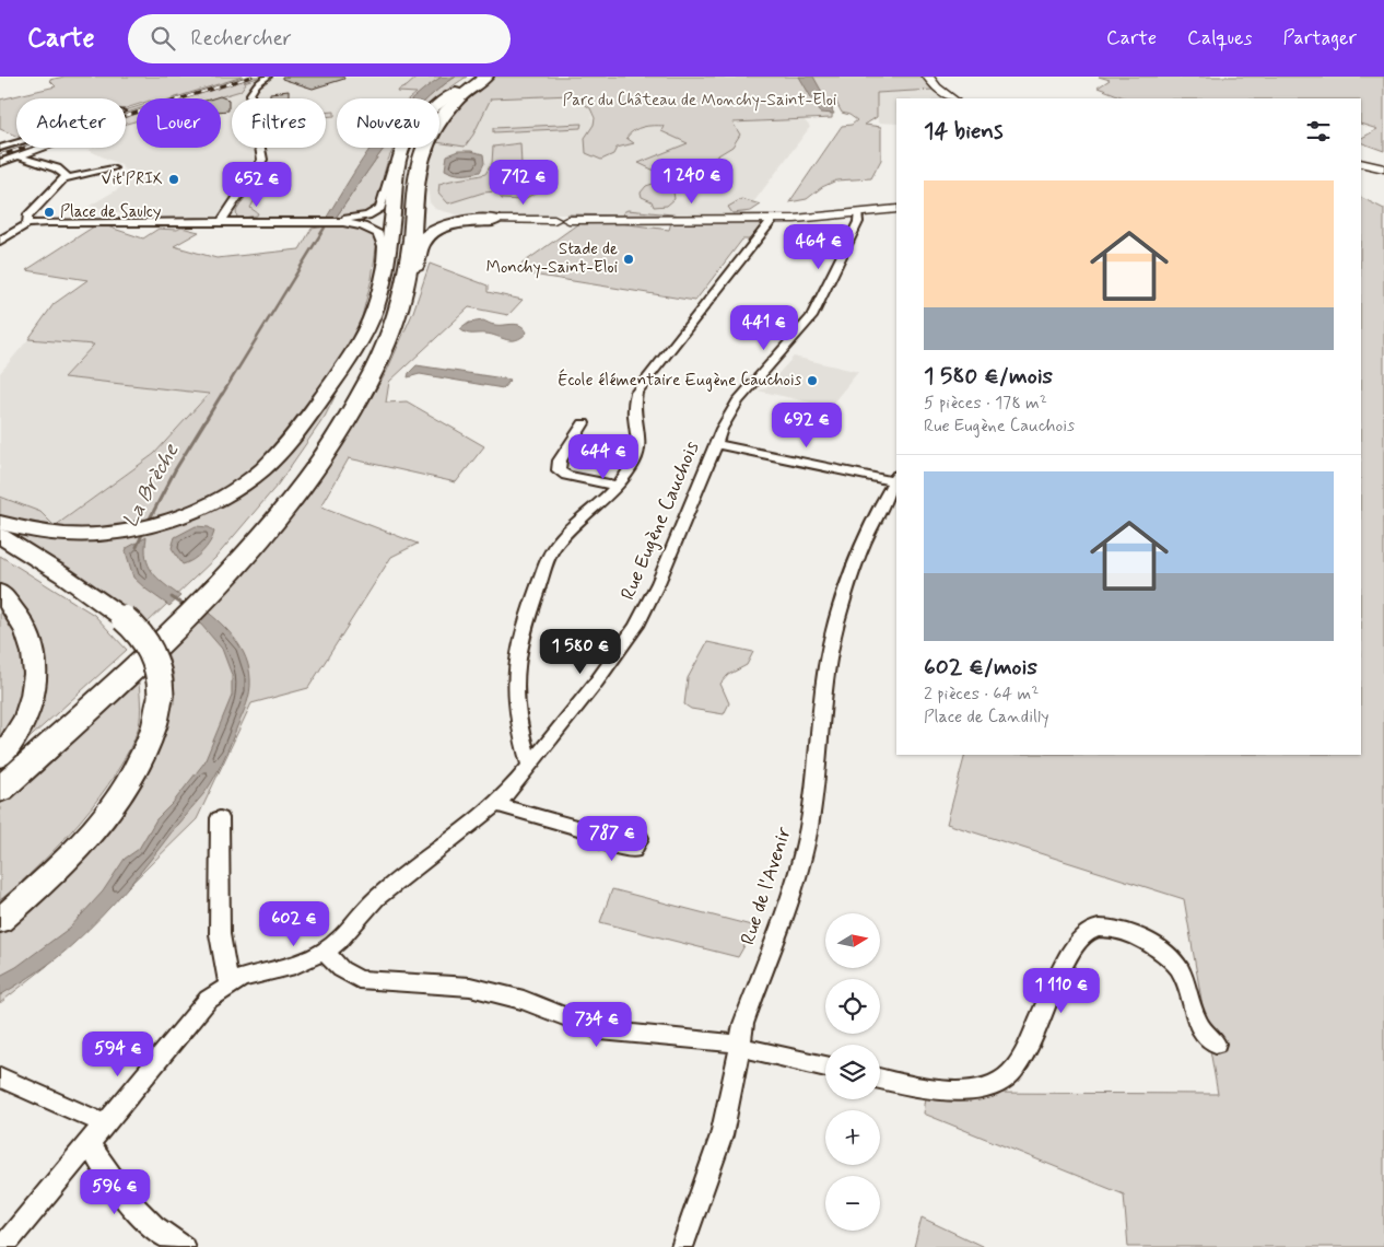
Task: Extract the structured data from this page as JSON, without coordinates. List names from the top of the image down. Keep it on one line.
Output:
{"streets":{"street":["Rue Eugène Cauchois","Rue de l'Avenir"]},"water":["La Brèche"],"parks":["Parc du Château de Monchy-Saint-Eloi"],"places":["Vit'PRIX","Place de Saulcy","Stade de Monchy-Saint-Eloi","École élémentaire Eugène Cauchois"],"north":"right","page":{"header":"Carte","search":"Rechercher","nav":["Carte","Calques","Partager"],"chip":["Acheter","Louer","Filtres","Nouveau"],"heading":"14 biens","price":["1 240 €","712 €","652 €","464 €","441 €","692 €","644 €","1 580 €","787 €","602 €","1 110 €","734 €","594 €","596 €"],"list":[{"name":"1 580 €/mois","note":"5 pièces · 178 m² · Rue Eugène Cauchois"},{"name":"602 €/mois","note":"2 pièces · 64 m² · Place de Candilly"}],"map_buttons":["+","−"]}}
